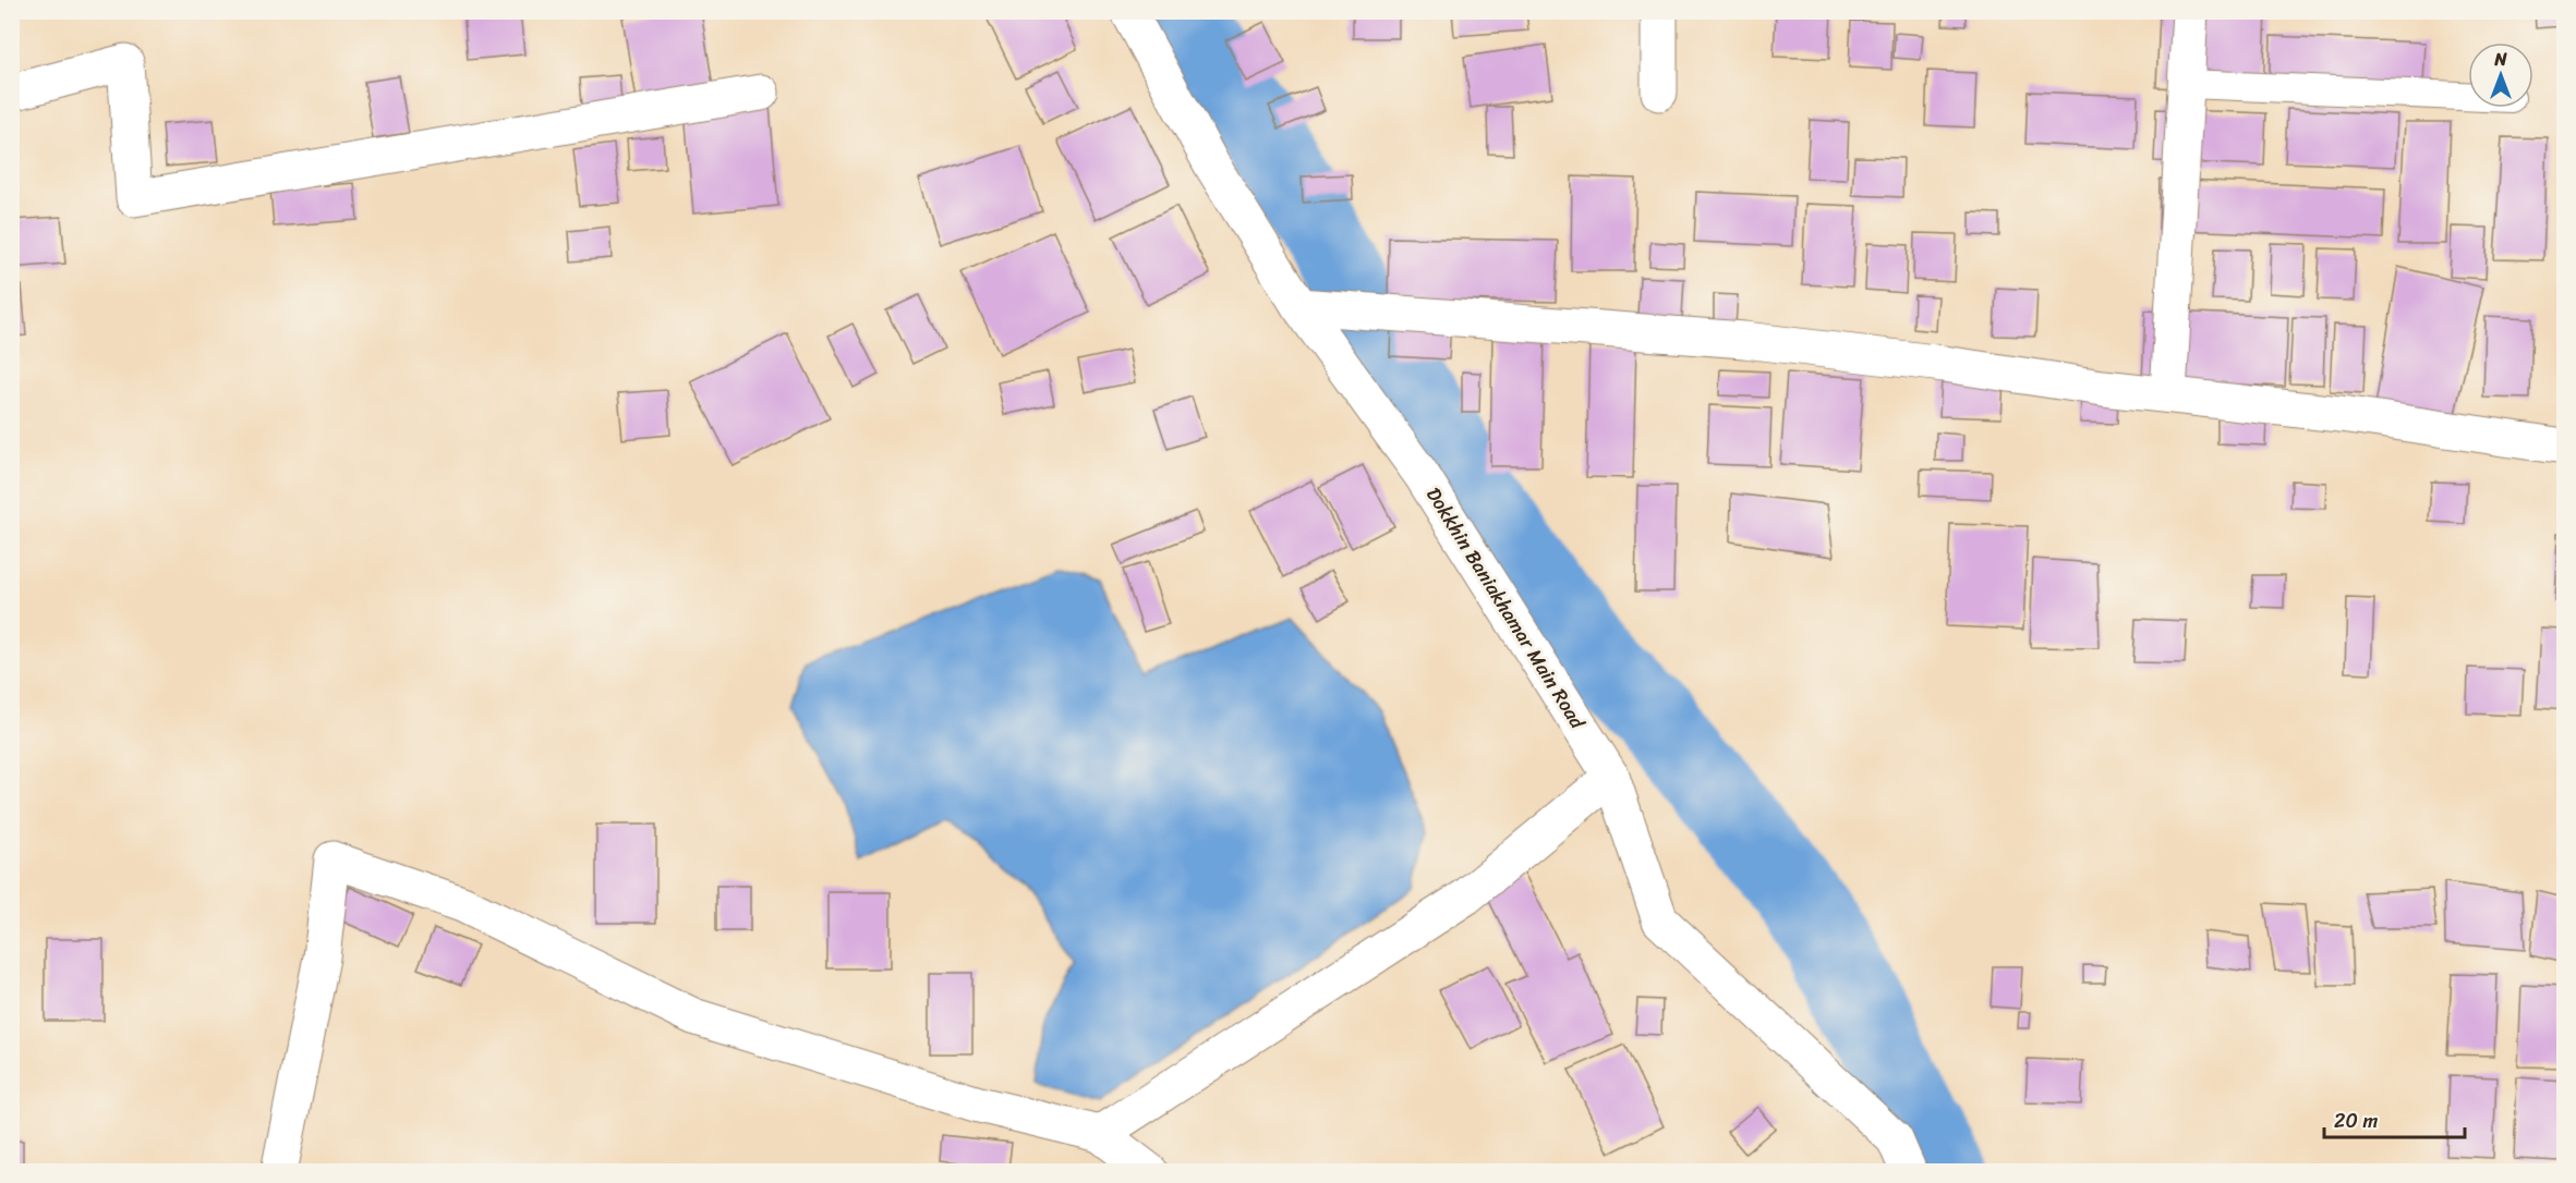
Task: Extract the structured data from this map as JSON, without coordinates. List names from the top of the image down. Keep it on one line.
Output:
{"streets":{"street":["Dokkhin Baniakhamar Main Road"]},"scale_bar":"20 m","north":"top"}
